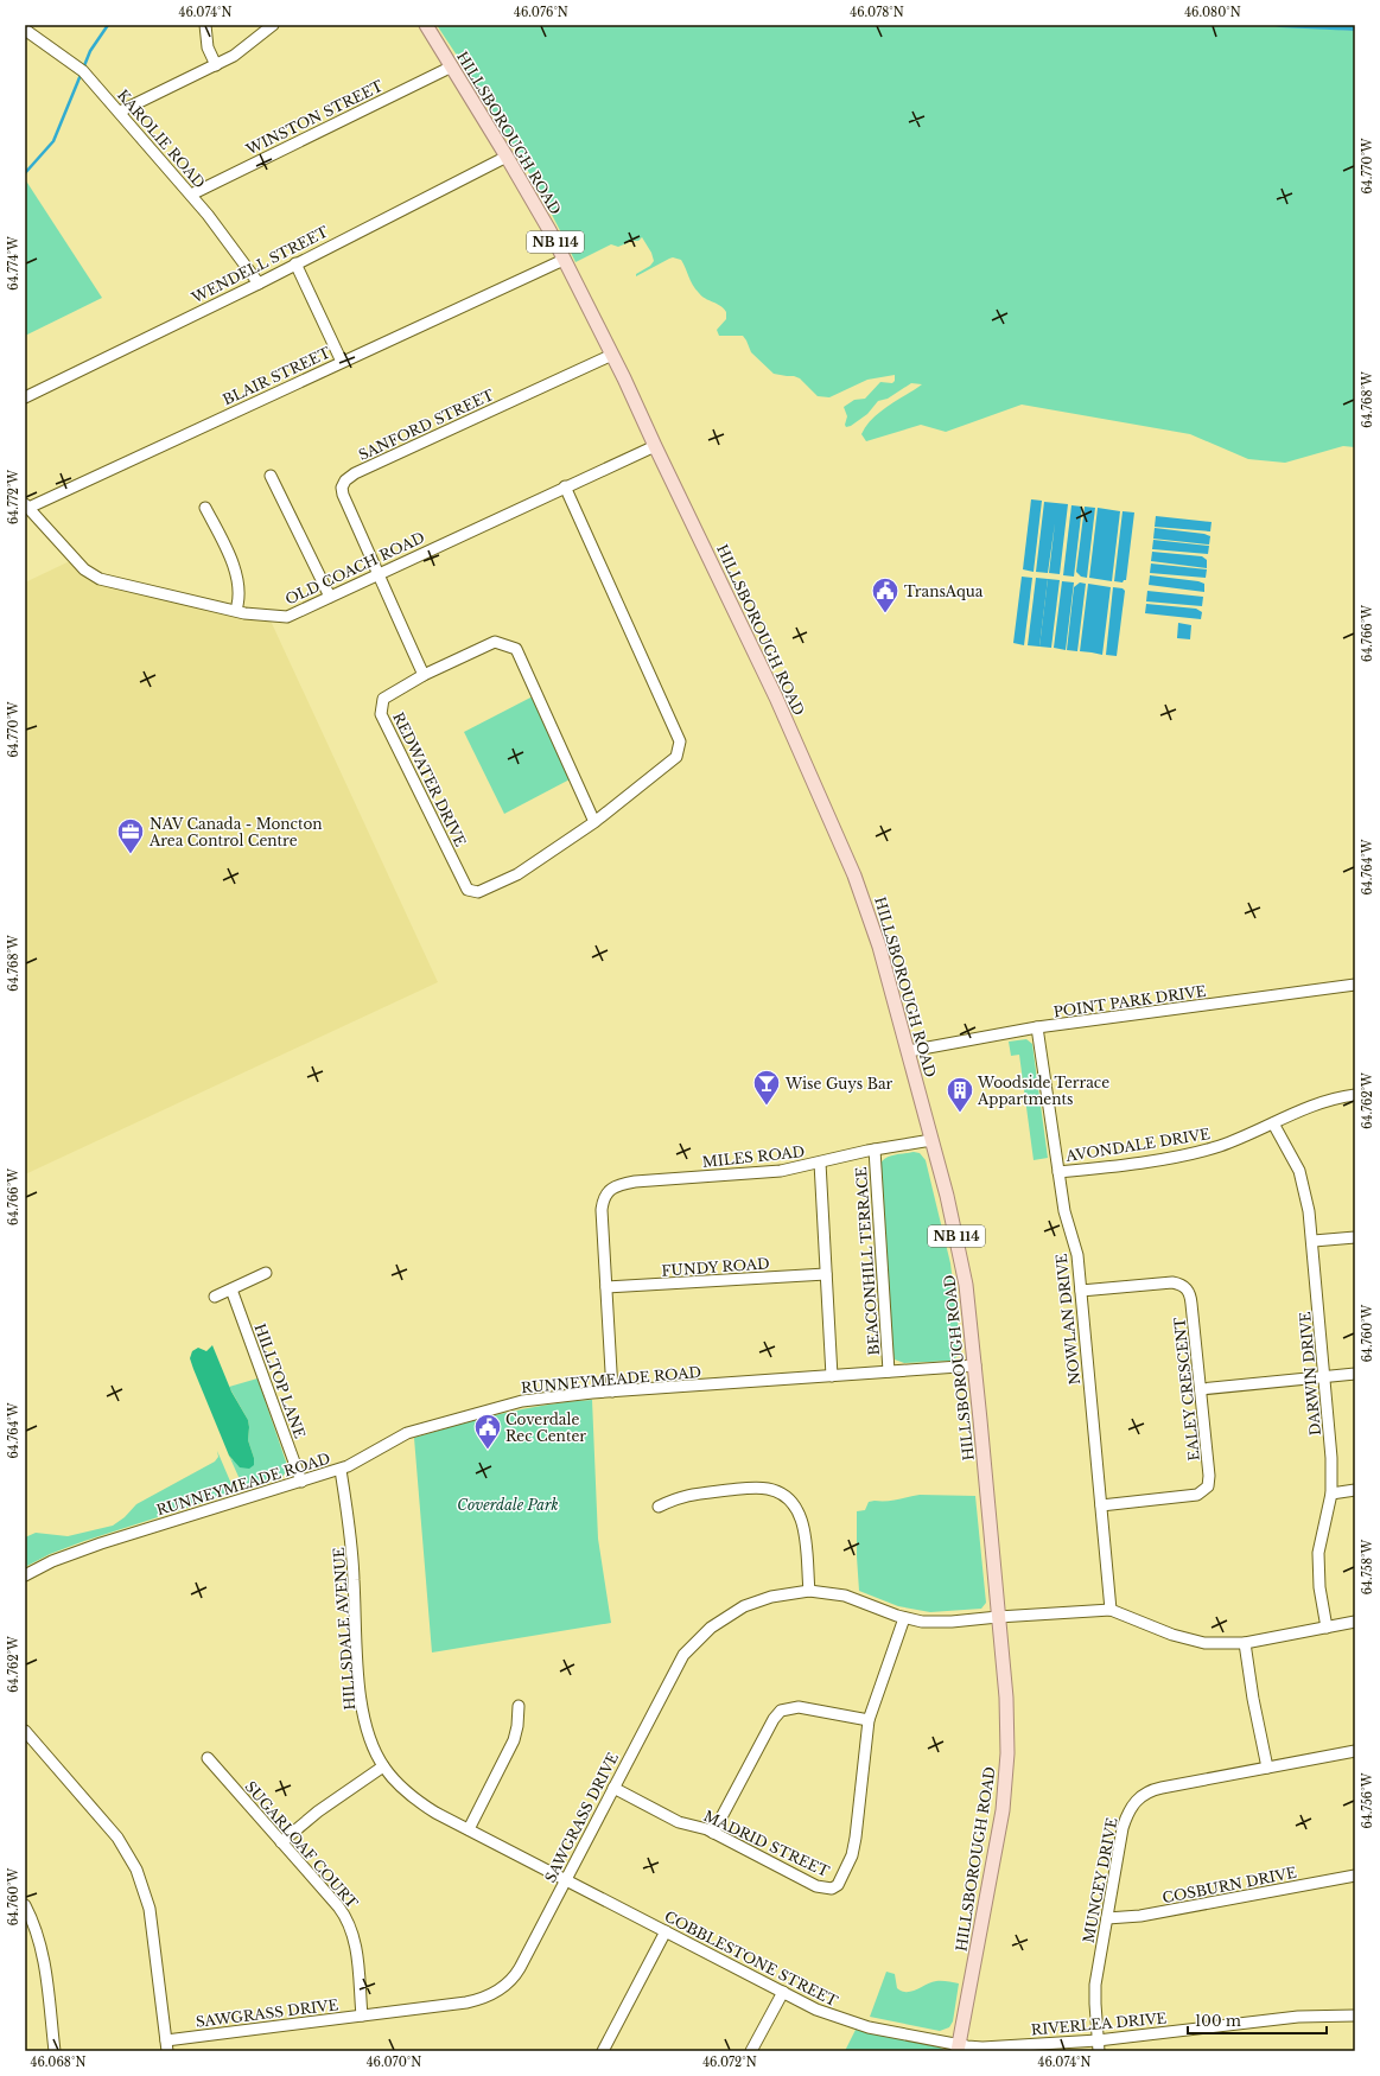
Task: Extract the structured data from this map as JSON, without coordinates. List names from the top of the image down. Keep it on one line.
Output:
{"streets":{"main road":["HILLSBOROUGH ROAD","NB 114"],"street":["WINSTON STREET","KAROLIE ROAD","WENDELL STREET","BLAIR STREET","SANFORD STREET","OLD COACH ROAD","REDWATER DRIVE","POINT PARK DRIVE","AVONDALE DRIVE","MILES ROAD","BEACONHILL TERRACE","FUNDY ROAD","NOWLAN DRIVE","DARWIN DRIVE","RUNNEYMEADE ROAD","HILLTOP LANE","EALEY CRESCENT","HILLSDALE AVENUE","SAWGRASS DRIVE","MADRID STREET","SUGARLOAF COURT","MUNCEY DRIVE","COSBURN DRIVE","COBBLESTONE STREET","RIVERLEA DRIVE"]},"crossings":[["WINSTON STREET","HILLSBOROUGH ROAD"],["WINSTON STREET","KAROLIE ROAD"],["HILLSBOROUGH ROAD","WENDELL STREET"],["HILLSBOROUGH ROAD","BLAIR STREET"],["HILLSBOROUGH ROAD","SANFORD STREET"],["HILLSBOROUGH ROAD","OLD COACH ROAD"],["HILLSBOROUGH ROAD","POINT PARK DRIVE"],["HILLSBOROUGH ROAD","MILES ROAD"],["HILLSBOROUGH ROAD","RUNNEYMEADE ROAD"],["HILLSBOROUGH ROAD","SAWGRASS DRIVE"],["HILLSBOROUGH ROAD","COBBLESTONE STREET"],["HILLSBOROUGH ROAD","RIVERLEA DRIVE"],["KAROLIE ROAD","WENDELL STREET"],["BLAIR STREET","OLD COACH ROAD"],["SANFORD STREET","OLD COACH ROAD"],["OLD COACH ROAD","REDWATER DRIVE"],["POINT PARK DRIVE","NOWLAN DRIVE"],["AVONDALE DRIVE","NOWLAN DRIVE"],["AVONDALE DRIVE","DARWIN DRIVE"],["MILES ROAD","BEACONHILL TERRACE"],["MILES ROAD","FUNDY ROAD"],["BEACONHILL TERRACE","RUNNEYMEADE ROAD"],["NOWLAN DRIVE","EALEY CRESCENT"],["NOWLAN DRIVE","SAWGRASS DRIVE"],["RUNNEYMEADE ROAD","HILLTOP LANE"],["RUNNEYMEADE ROAD","HILLSDALE AVENUE"],["HILLSDALE AVENUE","SAWGRASS DRIVE"],["HILLSDALE AVENUE","COBBLESTONE STREET"],["SAWGRASS DRIVE","MADRID STREET"],["SAWGRASS DRIVE","SUGARLOAF COURT"],["SAWGRASS DRIVE","COBBLESTONE STREET"],["MUNCEY DRIVE","COSBURN DRIVE"],["MUNCEY DRIVE","RIVERLEA DRIVE"],["COBBLESTONE STREET","RIVERLEA DRIVE"]],"parks":["Coverdale Park"],"places":{"public building":["TransAqua","Coverdale Rec Center"],"office":["NAV Canada - Moncton Area Control Centre"],"bar":["Wise Guys Bar"],"building":["Woodside Terrace Appartments"]},"scale_bar":"100 m","coordinates":["46.074°N","46.076°N","46.078°N","46.080°N","64.770°W","64.774°W","64.768°W","64.772°W","64.766°W","64.764°W","64.762°W","64.760°W","64.758°W","64.756°W","46.068°N","46.070°N","46.072°N"]}
